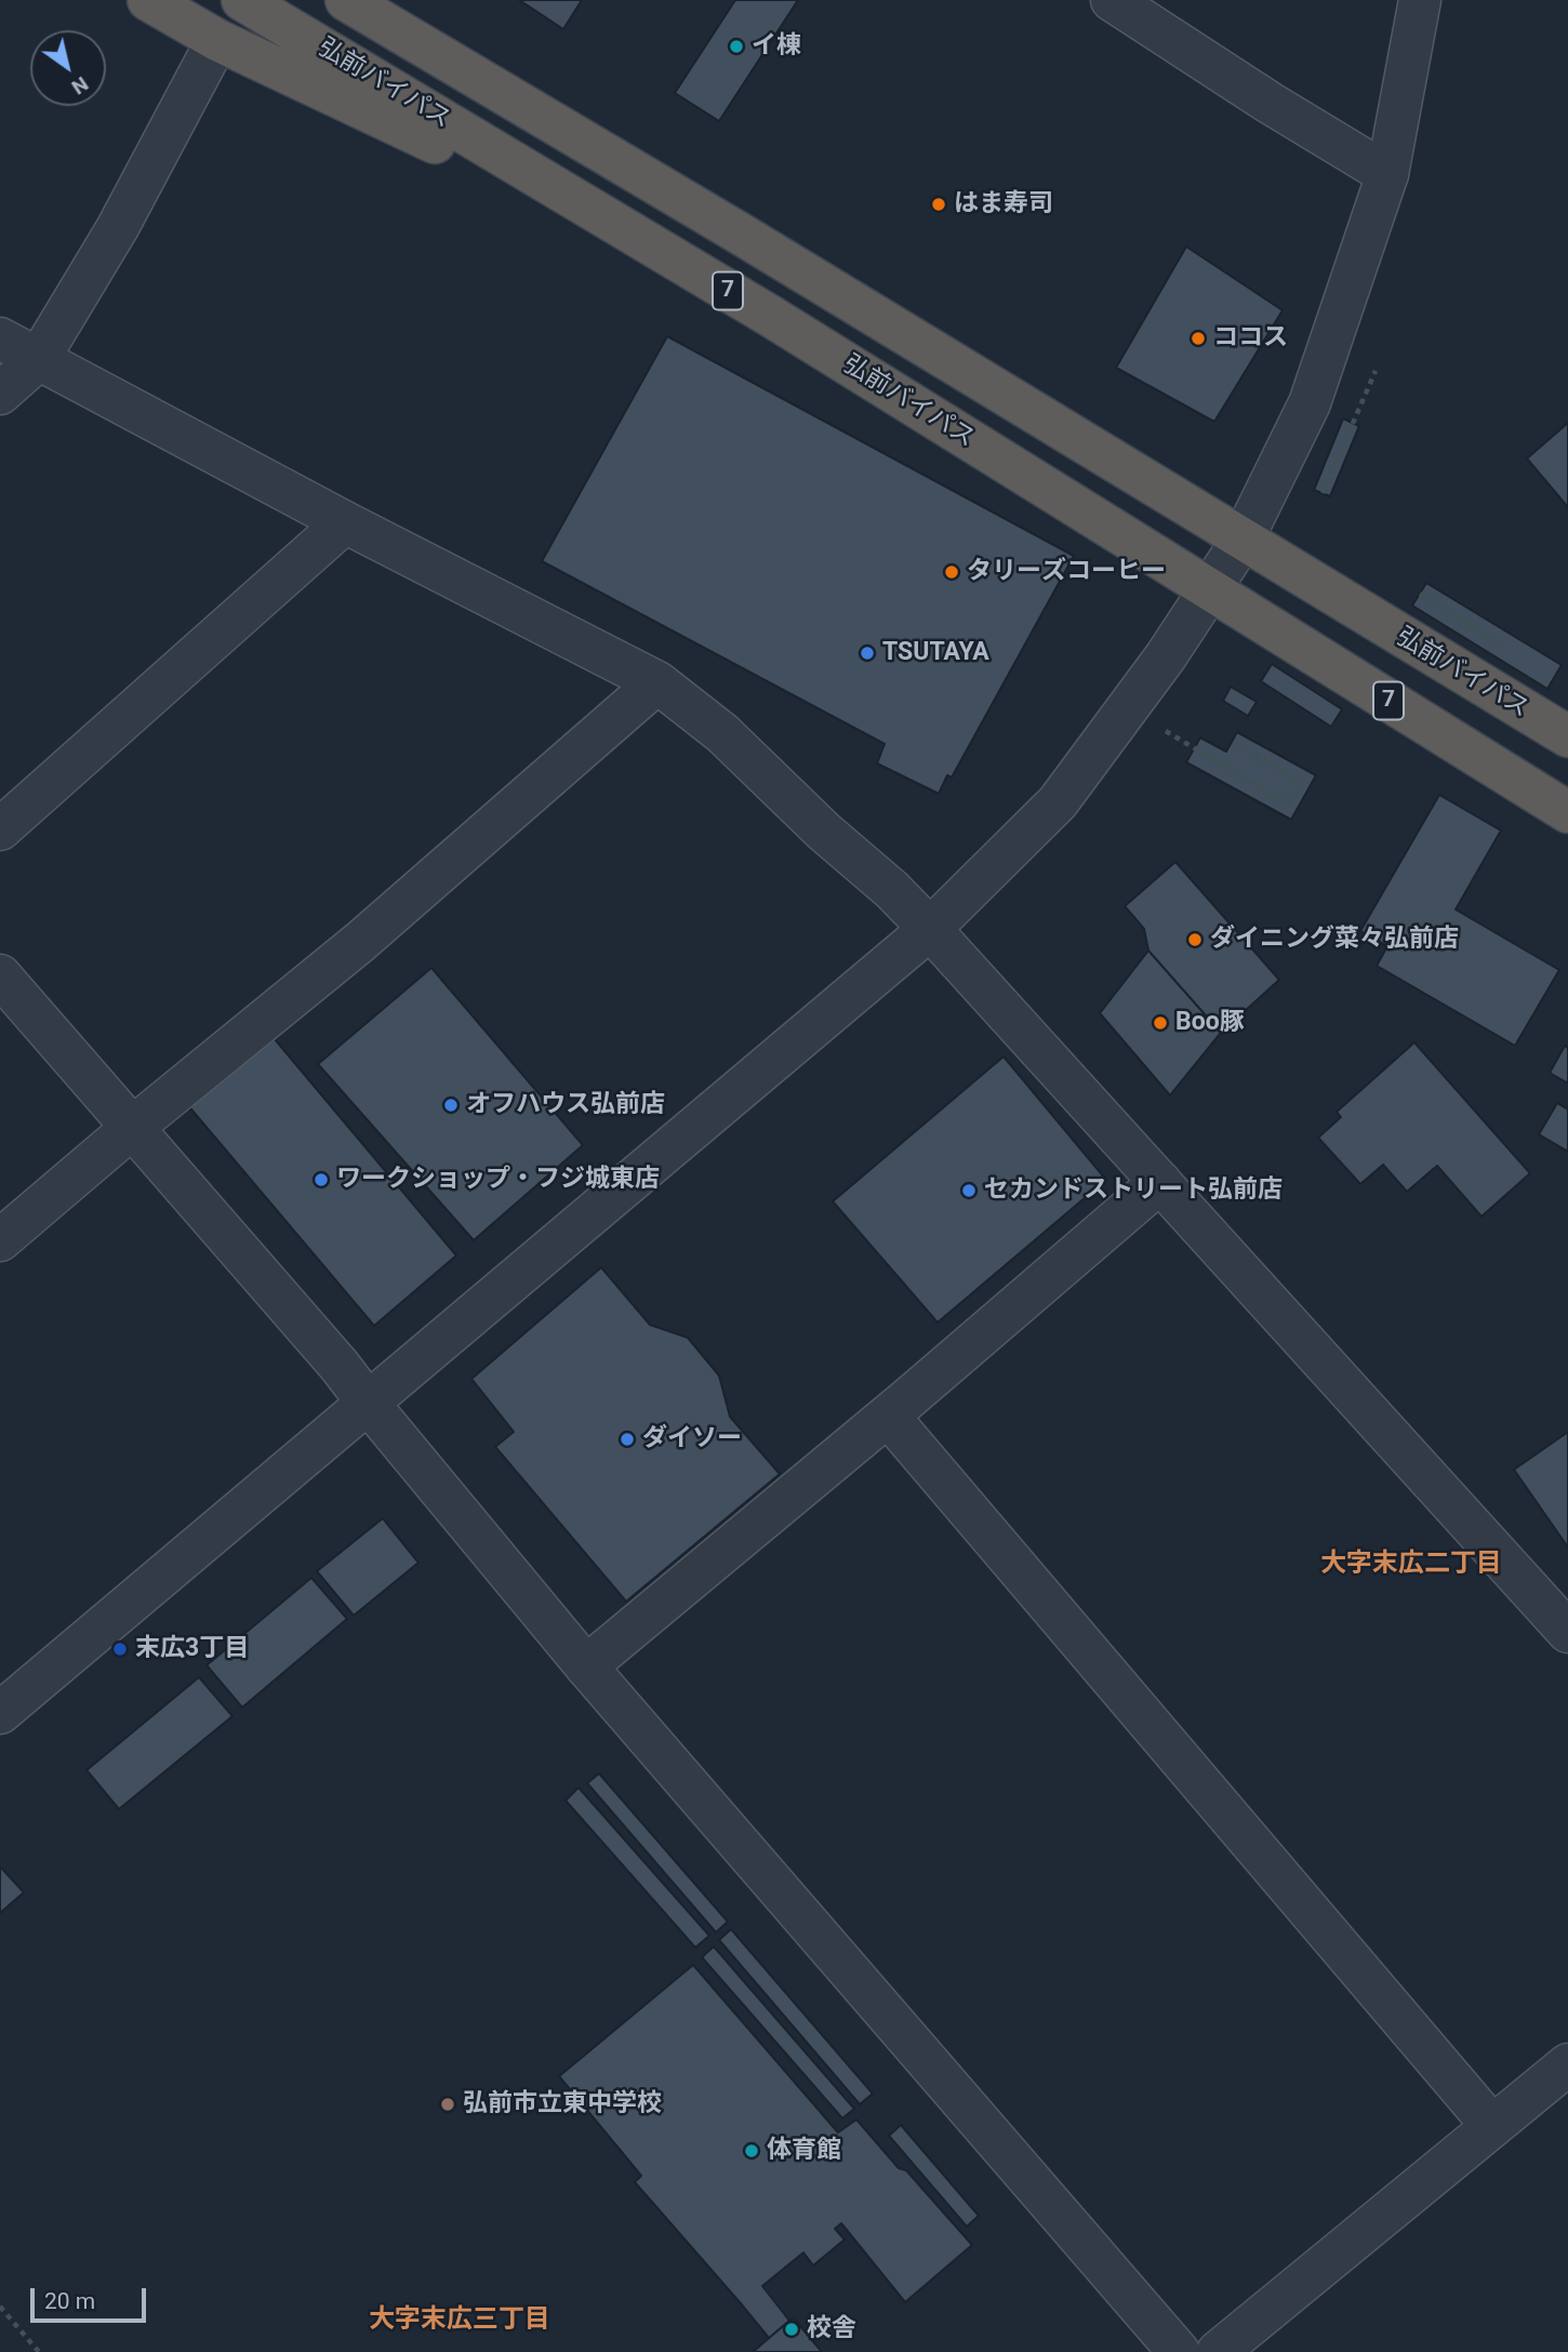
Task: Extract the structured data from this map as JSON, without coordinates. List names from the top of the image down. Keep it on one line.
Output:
{"streets":{"highway":["弘前バイパス","7"]},"crossings":[["弘前バイパス","7"]],"districts":["大字末広二丁目","大字末広三丁目"],"places":["イ棟","はま寿司","ココス","タリーズコーヒー","TSUTAYA","ダイニング菜々弘前店","Boo豚","オフハウス弘前店","ワークショップ・フジ城東店","セカンドストリート弘前店","ダイソー","末広3丁目","弘前市立東中学校","体育館","校舎"],"scale_bar":"20 m","north":"bottom right"}
